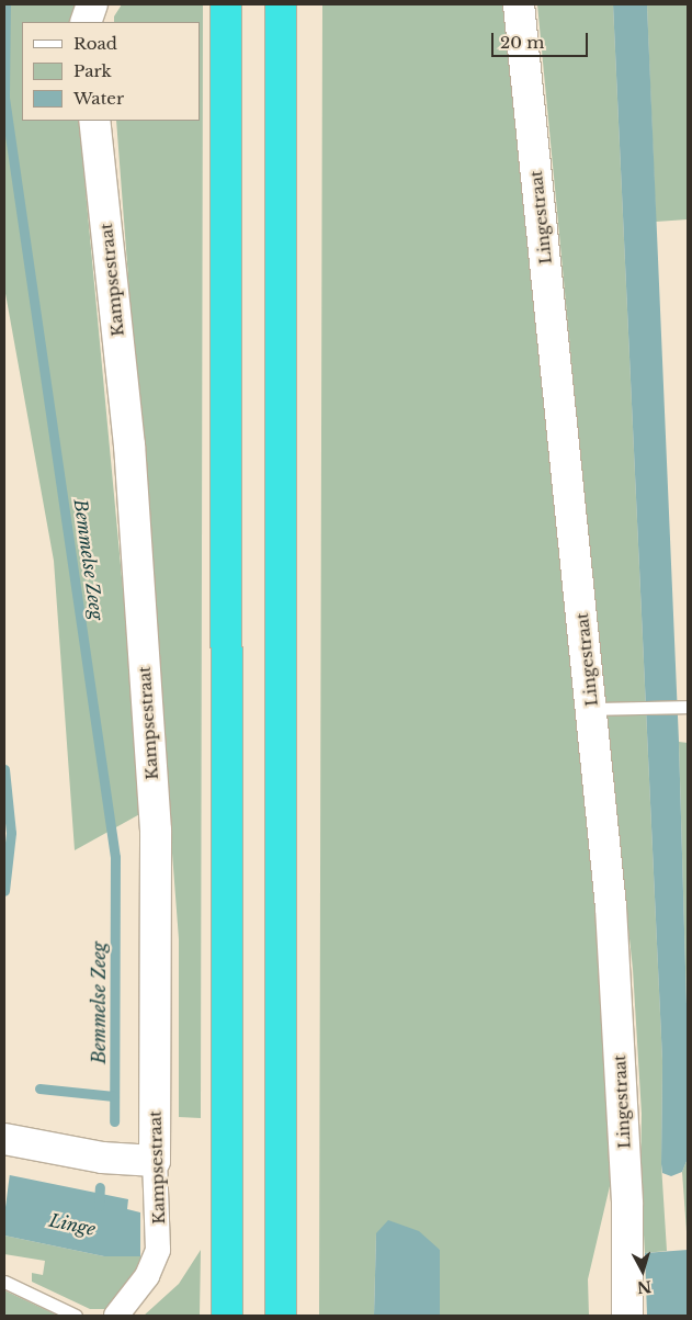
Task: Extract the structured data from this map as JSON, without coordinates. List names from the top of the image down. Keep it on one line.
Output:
{"streets":{"street":["Lingestraat","Kampsestraat"]},"water":["Bemmelse Zeeg","Linge"],"legend":["Road","Park","Water"],"scale_bar":"20 m","north":"bottom"}
